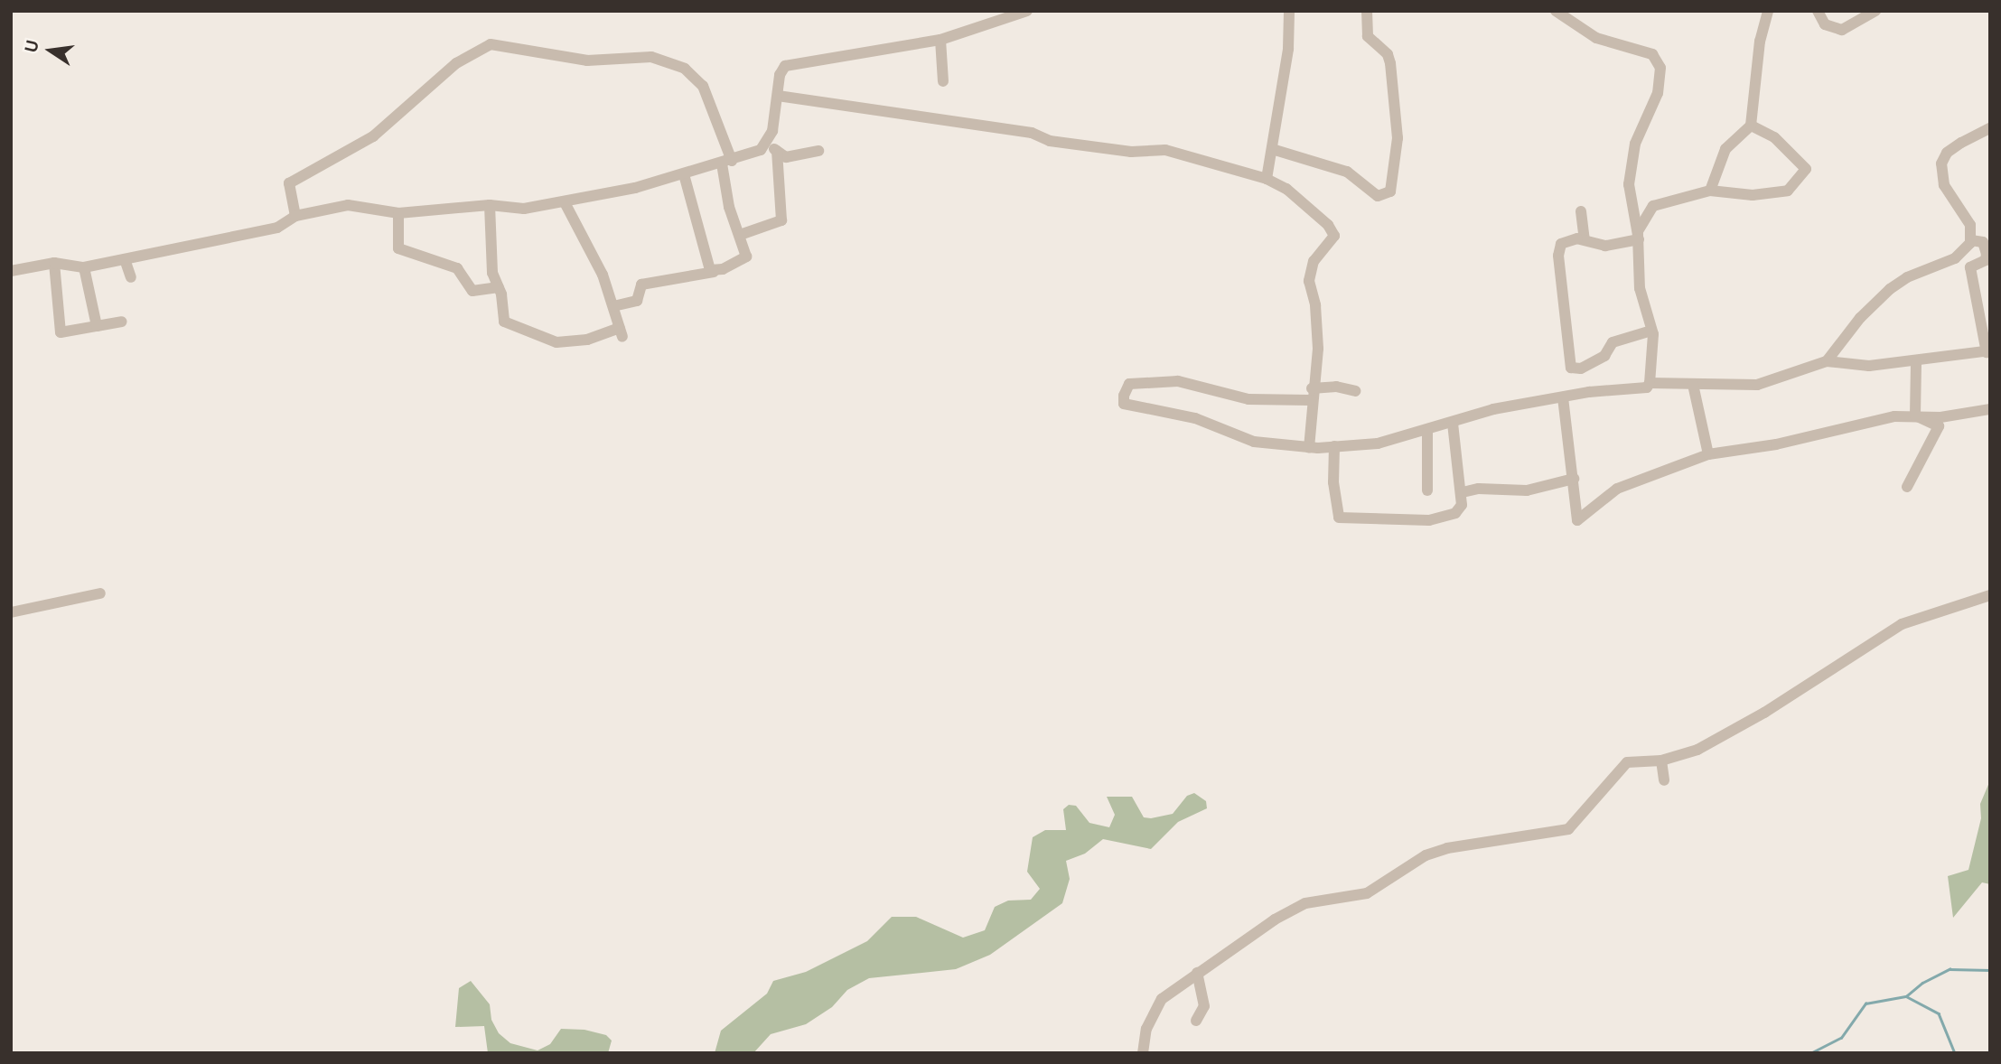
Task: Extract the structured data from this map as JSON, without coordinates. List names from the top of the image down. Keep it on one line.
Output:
{"north":"left"}
